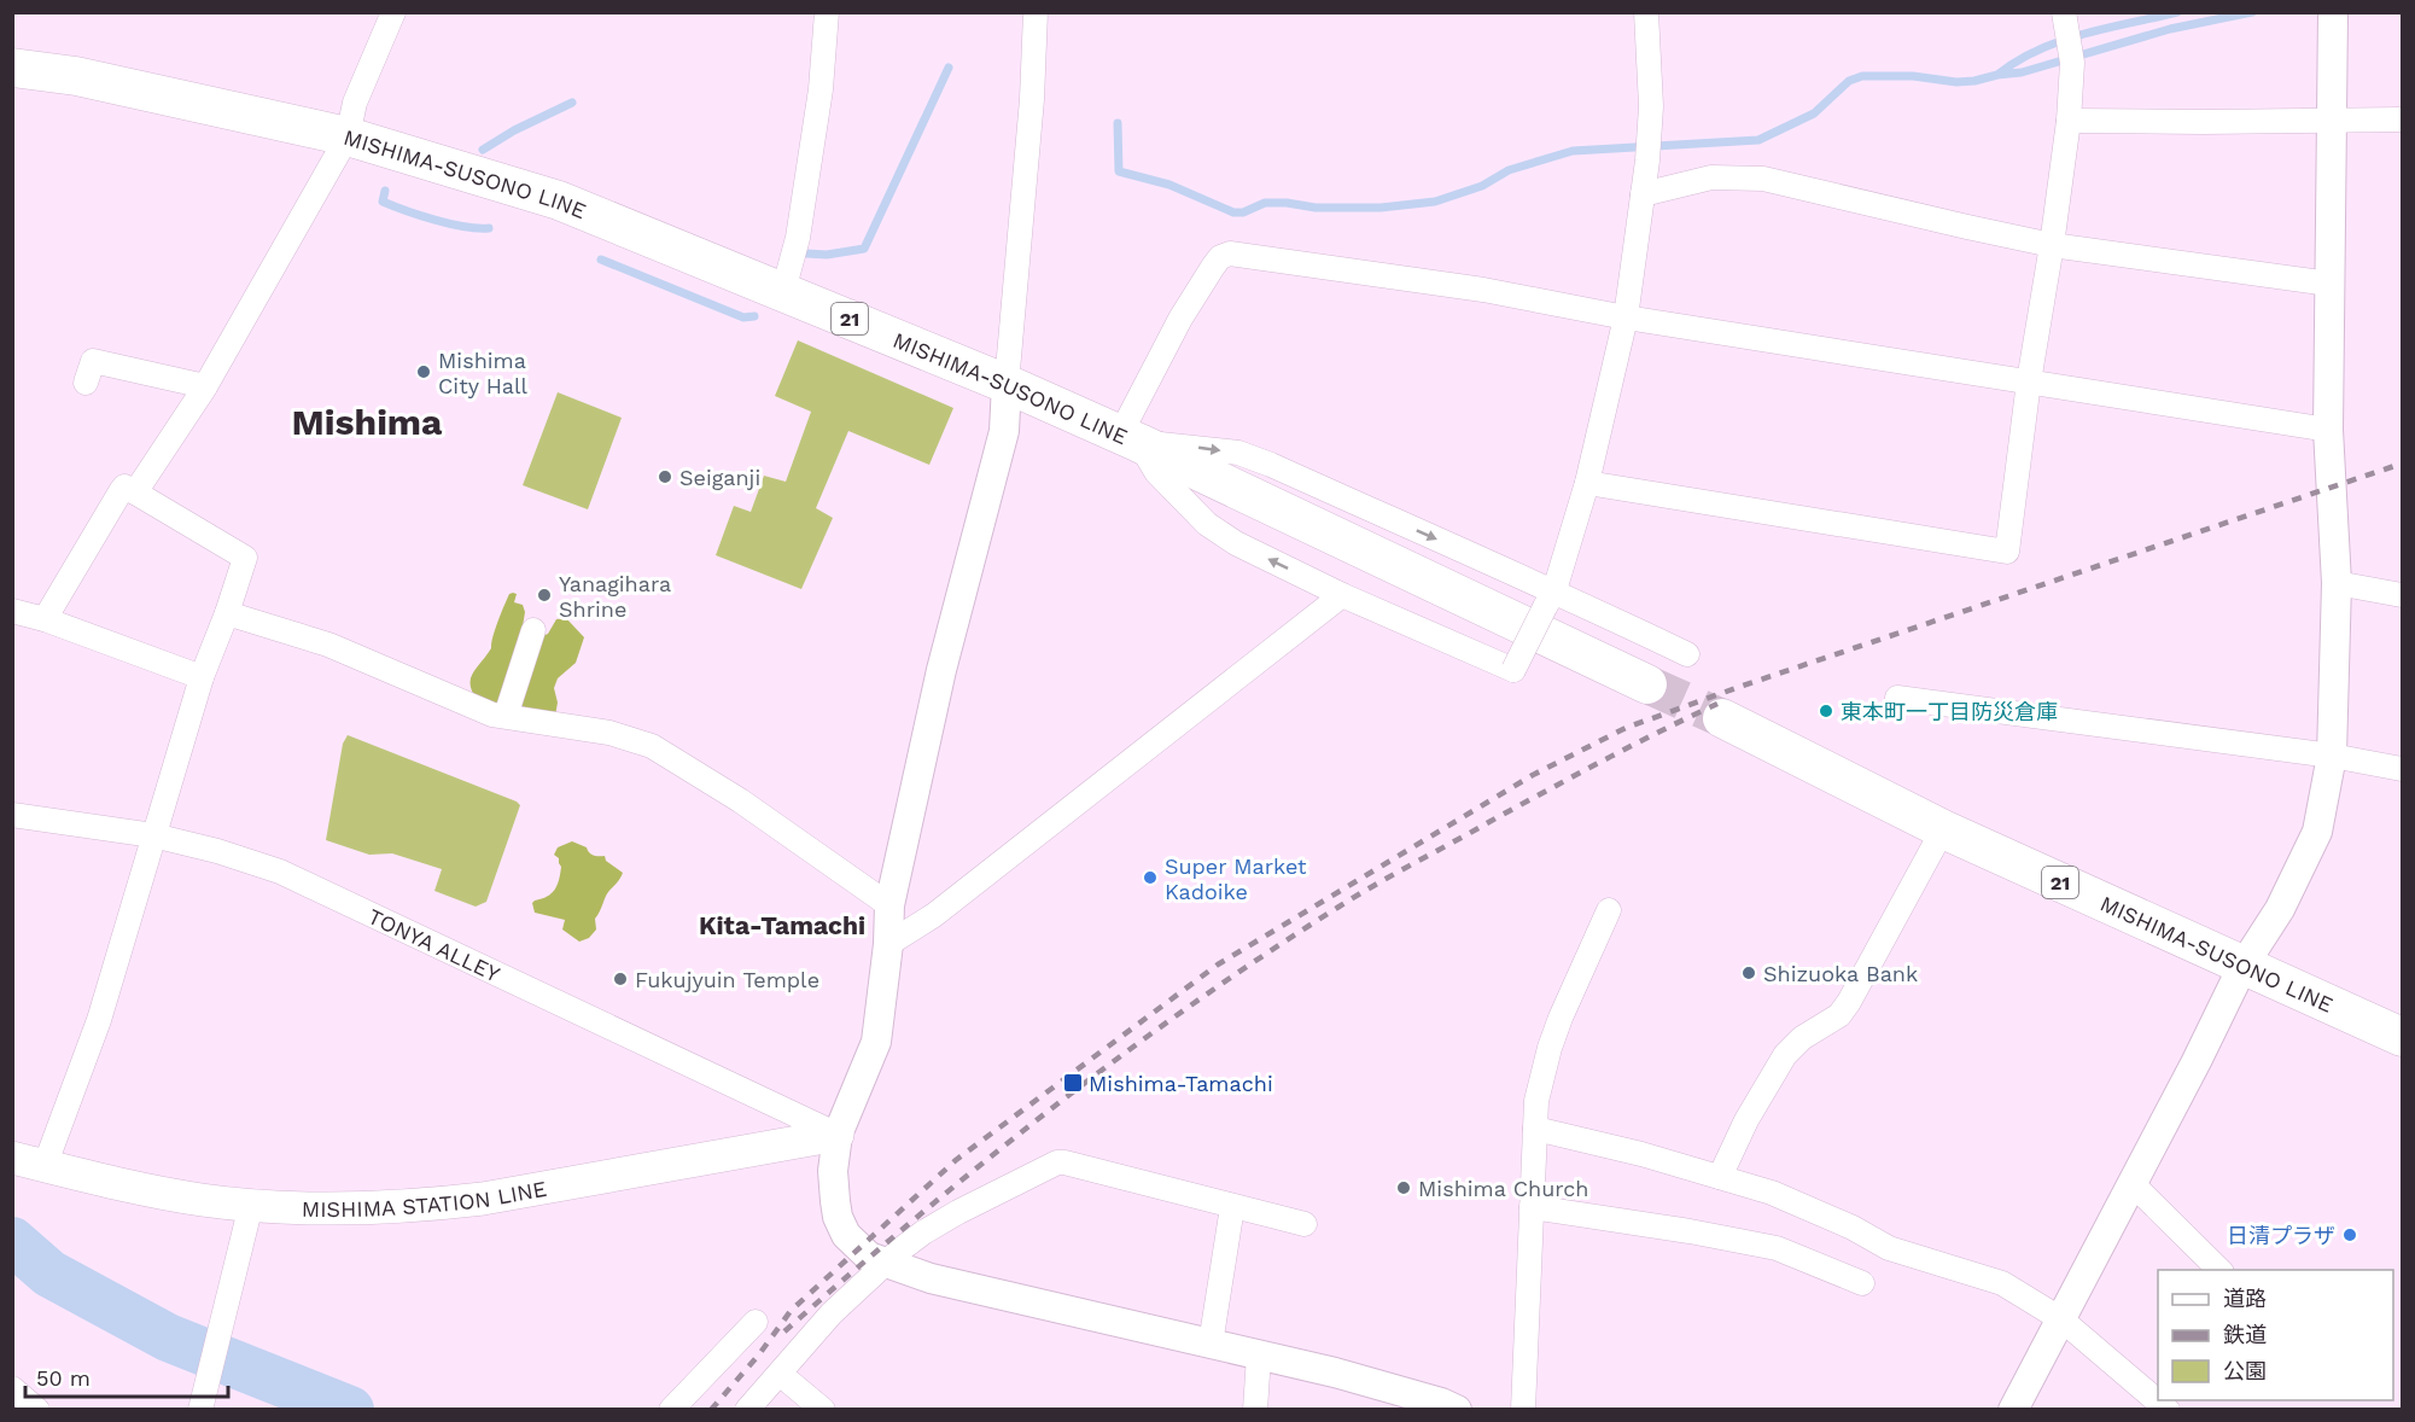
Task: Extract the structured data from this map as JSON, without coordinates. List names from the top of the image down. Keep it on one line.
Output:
{"streets":{"main road":["MISHIMA-SUSONO LINE","21","MISHIMA STATION LINE"],"street":["TONYA ALLEY"]},"crossings":[["TONYA ALLEY","MISHIMA STATION LINE"]],"districts":["Mishima","Kita-Tamachi"],"places":{"other":["Mishima City Hall","Seiganji","Yanagihara Shrine","東本町一丁目防災倉庫","Super Market Kadoike","Shizuoka Bank","Fukujyuin Temple","Mishima Church","日清プラザ"],"transit":["Mishima-Tamachi"]},"legend":["道路","鉄道","公園"],"scale_bar":"50 m"}
